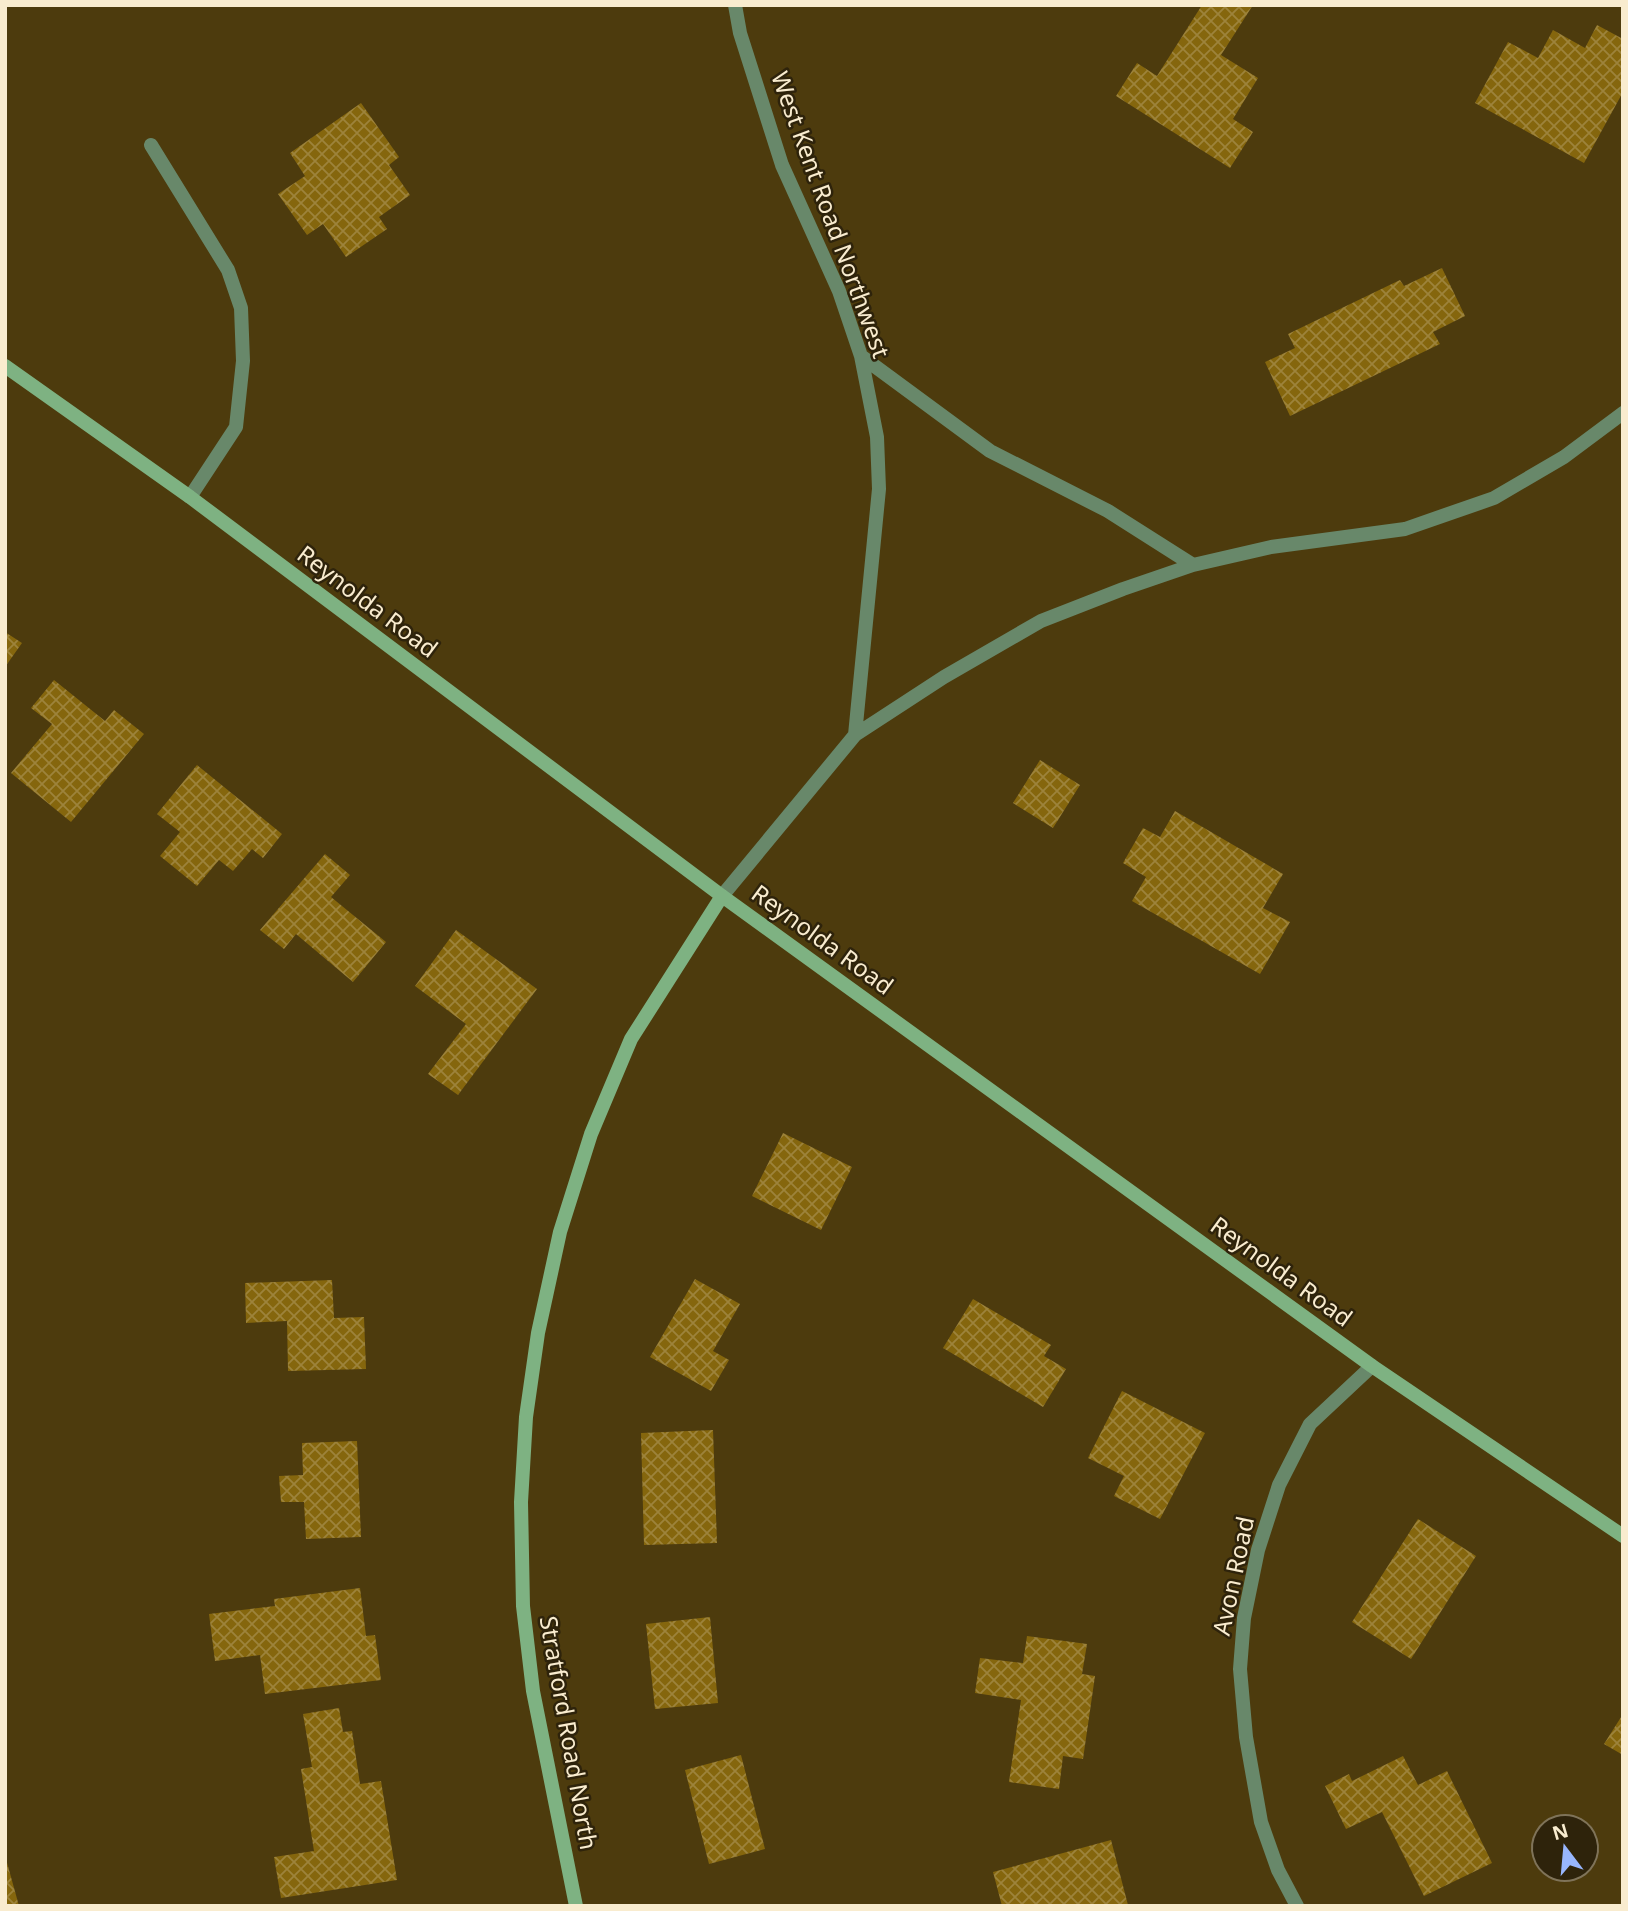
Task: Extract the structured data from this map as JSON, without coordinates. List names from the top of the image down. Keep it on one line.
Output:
{"streets":{"main road":["Reynolda Road","Stratford Road North"],"street":["West Kent Road Northwest","Avon Road"]},"crossings":[["Reynolda Road","Avon Road"],["Reynolda Road","Stratford Road North"]],"north":"top"}
